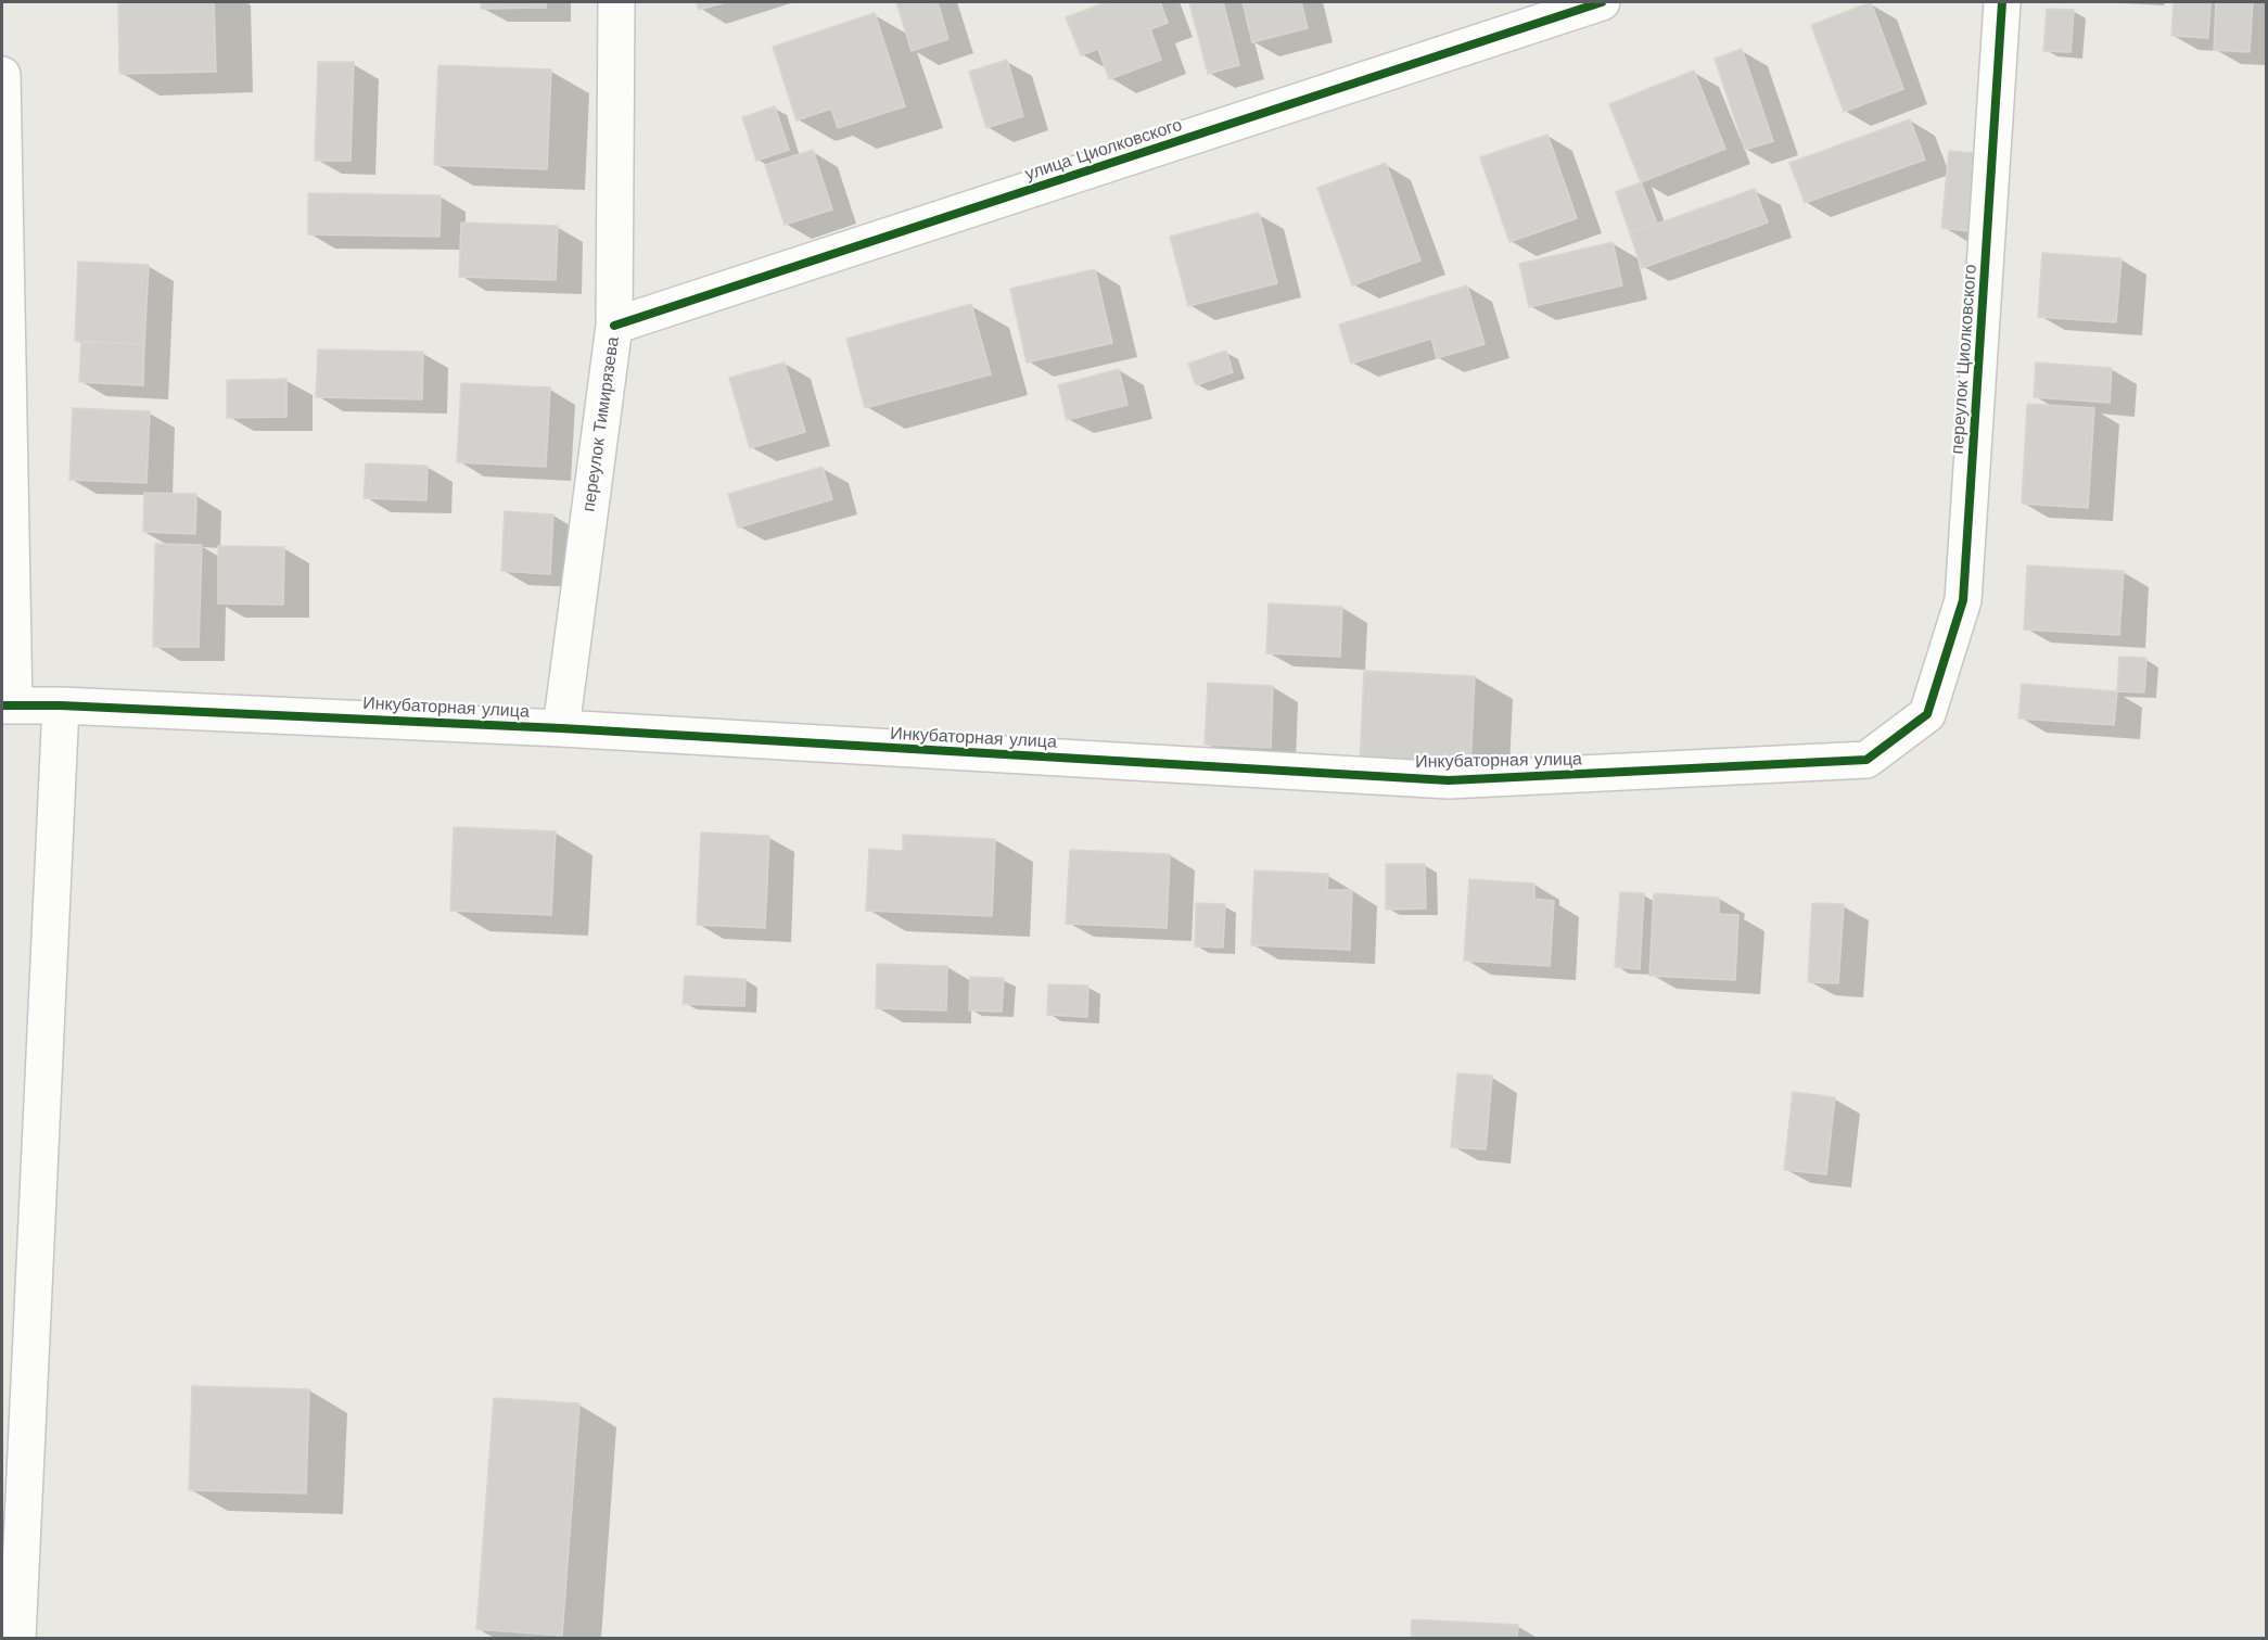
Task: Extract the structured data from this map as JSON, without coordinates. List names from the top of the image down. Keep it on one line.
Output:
{"streets":{"street":["улица Циолковского","переулок Циолковского","переулок Тимирязева","Инкубаторная улица"]},"crossings":[["улица Циолковского","переулок Тимирязева"],["переулок Циолковского","Инкубаторная улица"],["переулок Тимирязева","Инкубаторная улица"]]}
